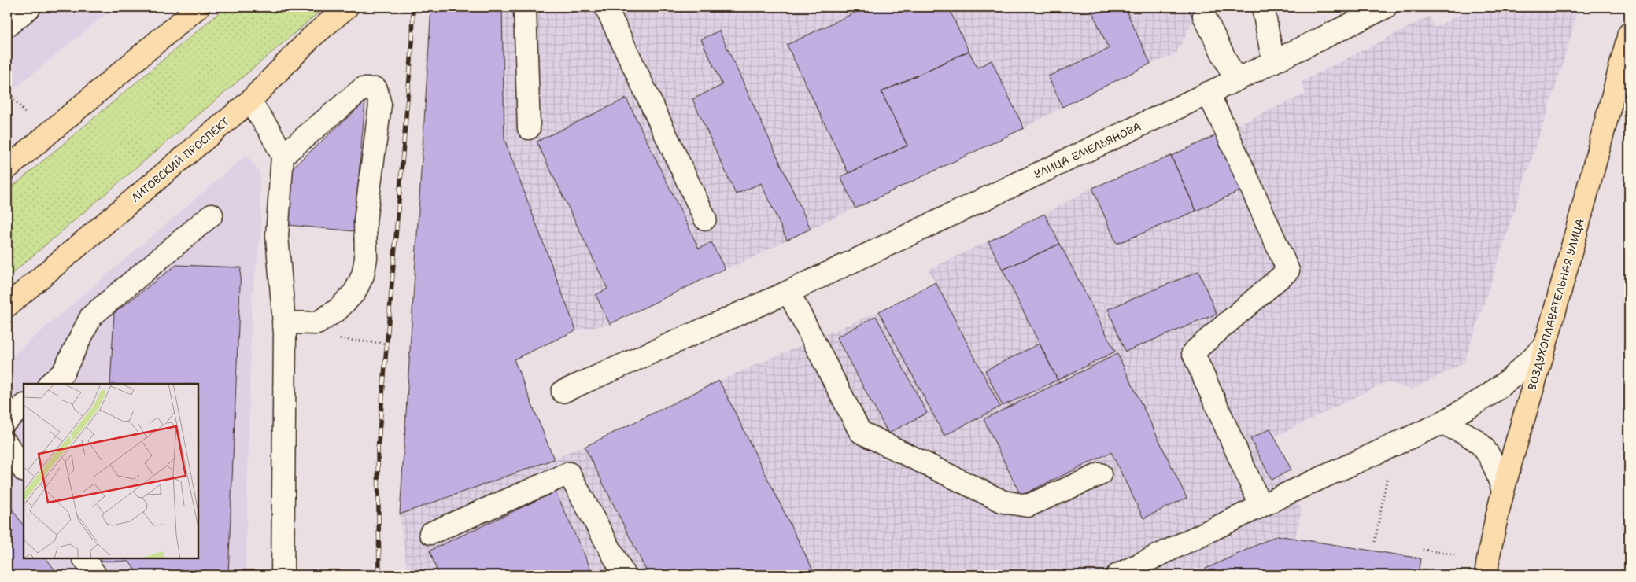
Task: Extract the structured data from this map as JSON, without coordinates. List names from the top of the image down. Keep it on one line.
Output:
{"streets":{"main road":["ЛИГОВСКИЙ ПРОСПЕКТ","ВОЗДУХОПЛАВАТЕЛЬНАЯ УЛИЦА"],"street":["УЛИЦА ЕМЕЛЬЯНОВА"]}}
